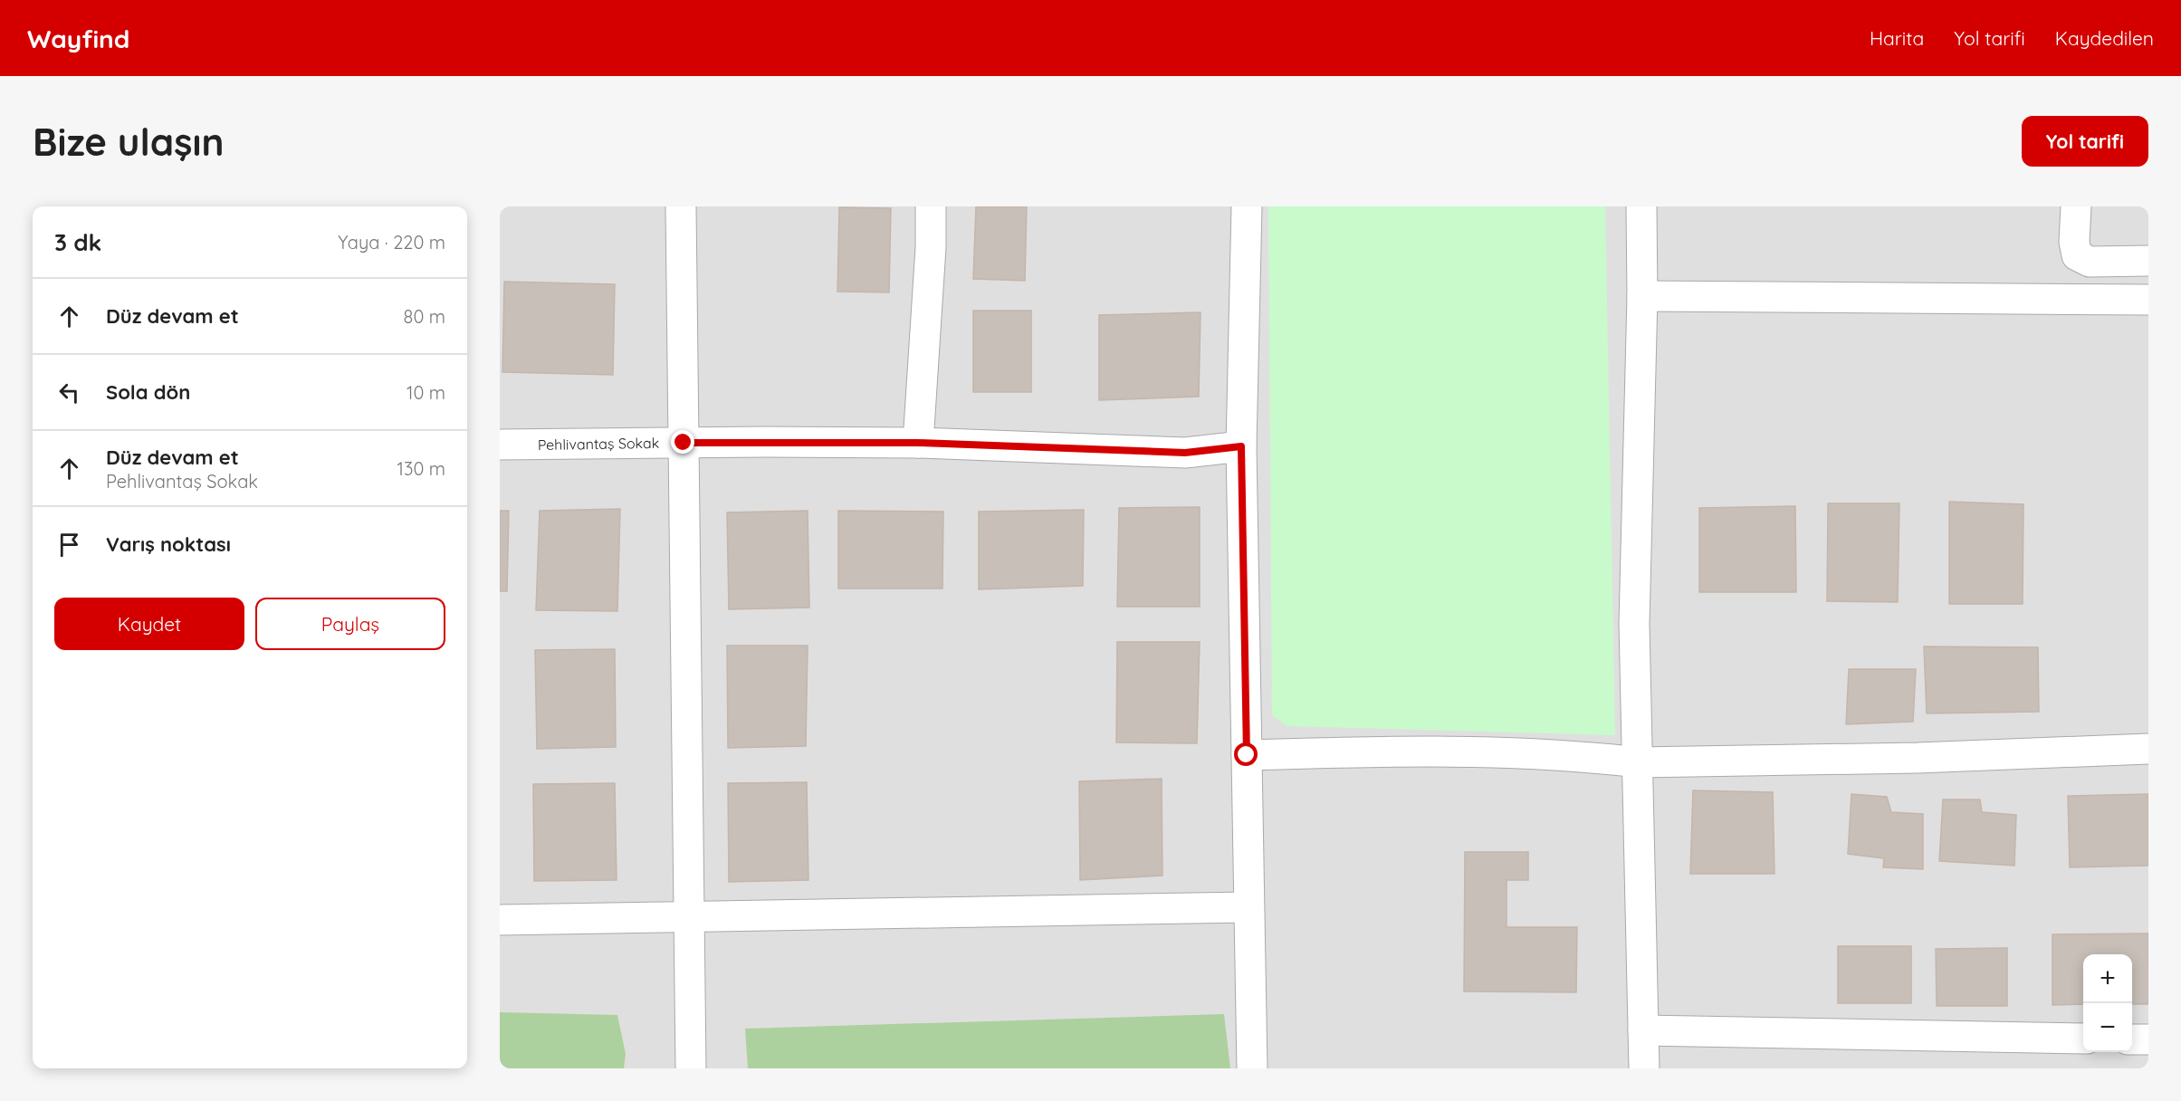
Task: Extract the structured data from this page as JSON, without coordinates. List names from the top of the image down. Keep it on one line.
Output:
{"streets":{"street":["Pehlivantaş Sokak"]},"page":{"header":"Wayfind","nav":["Harita","Yol tarifi","Kaydedilen"],"buttons":["Yol tarifi",["Kaydet","Paylaş"]],"title":"Bize ulaşın","heading":["3 dk","Yaya · 220 m"],"list":[["Düz devam et","80 m"],["Sola dön","10 m"],["Düz devam et","Pehlivantaş Sokak","130 m"],"Varış noktası"],"map_buttons":["+","−"]}}
